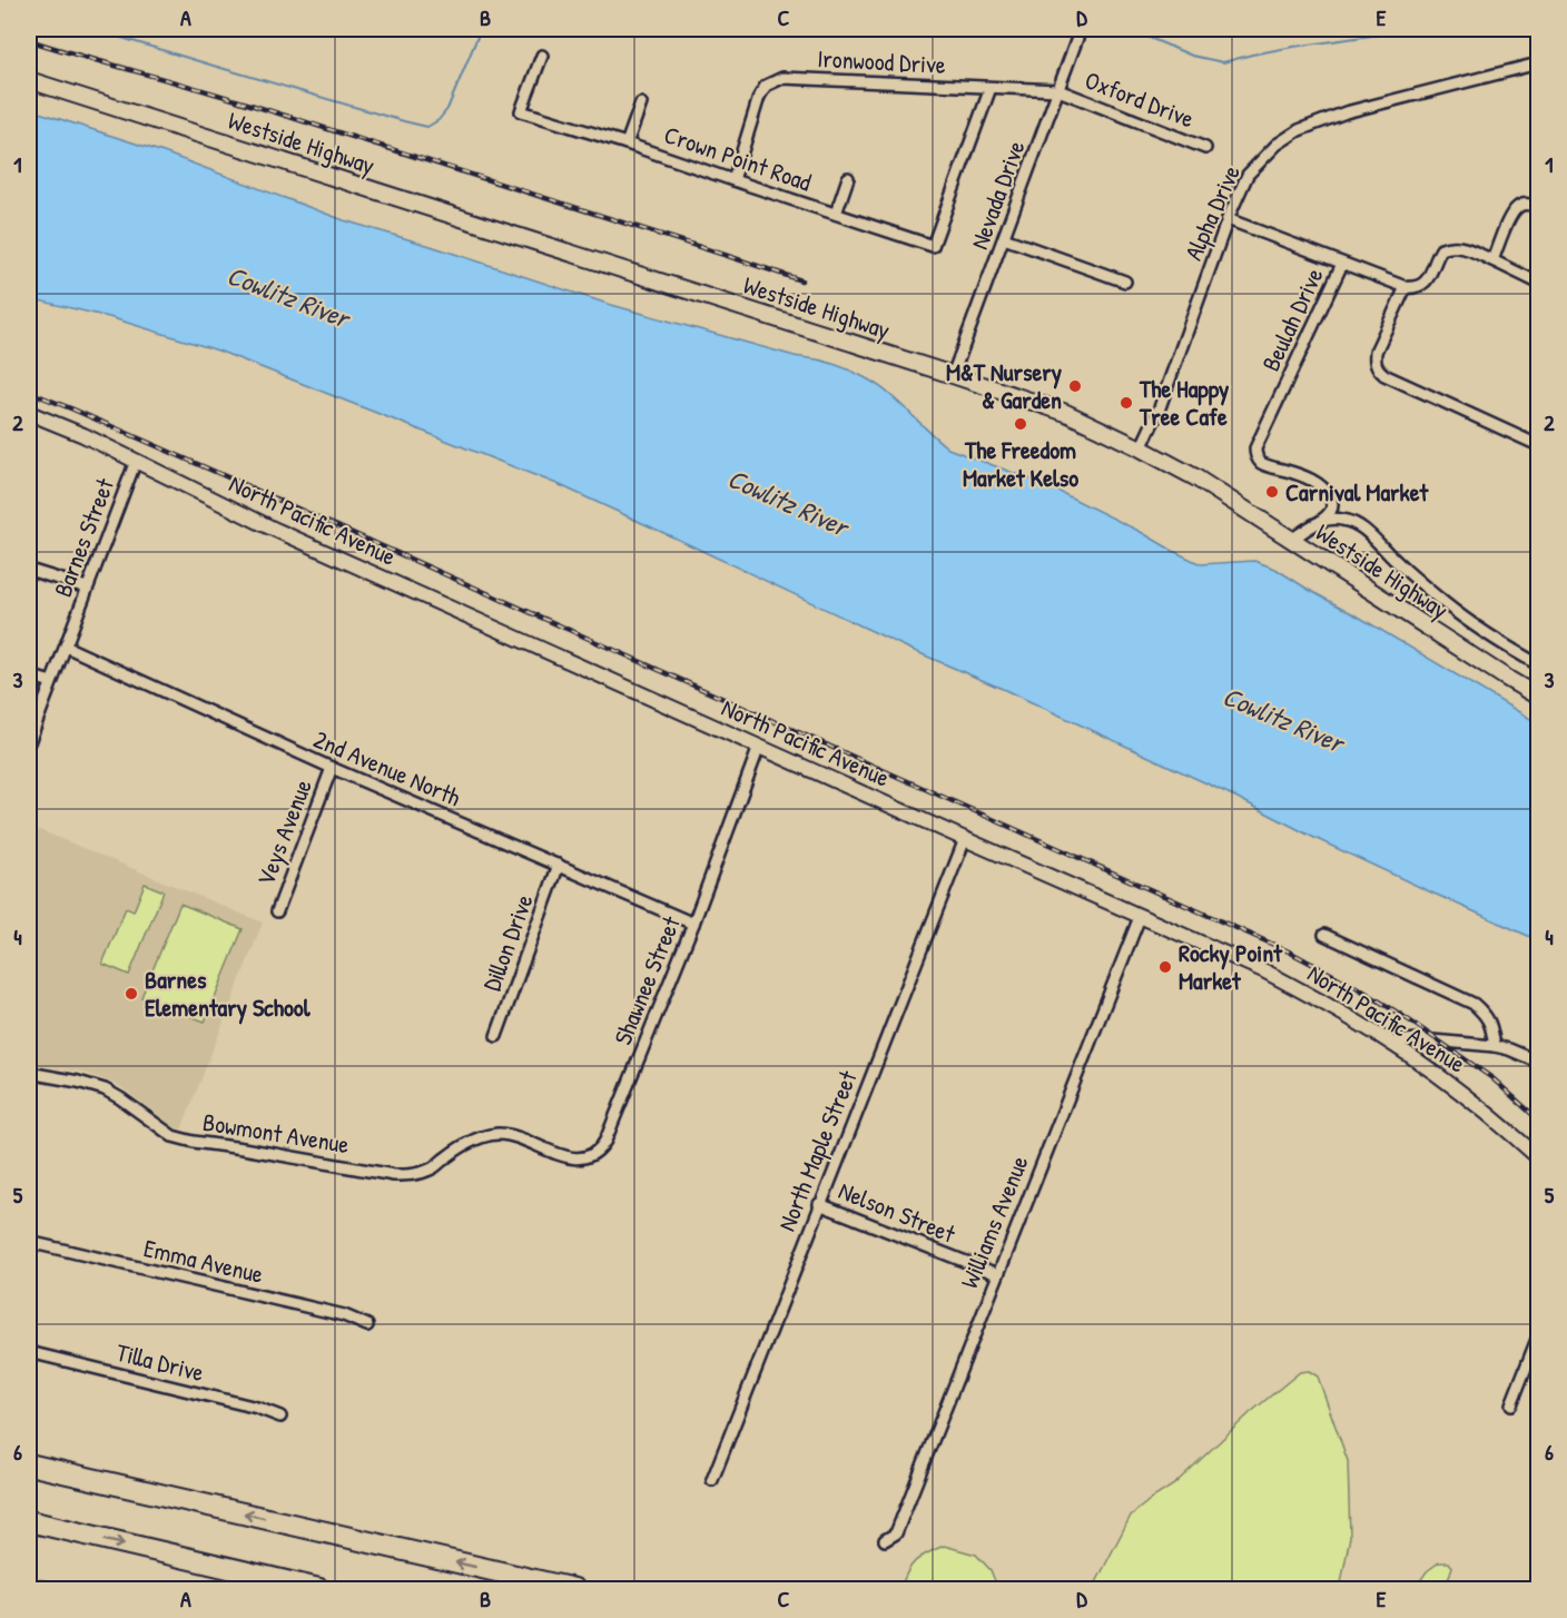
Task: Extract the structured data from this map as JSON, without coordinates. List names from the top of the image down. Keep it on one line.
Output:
{"streets":{"main road":["Westside Highway"],"street":["Ironwood Drive","Oxford Drive","Crown Point Road","Nevada Drive","Alpha Drive","Beulah Drive","North Pacific Avenue","Barnes Street","2nd Avenue North","Veys Avenue","Dillon Drive","Shawnee Street","Bowmont Avenue","North Maple Street","Nelson Street","Williams Avenue","Emma Avenue","Tilla Drive"]},"crossings":[["Ironwood Drive","Oxford Drive"],["Ironwood Drive","Crown Point Road"],["Ironwood Drive","Nevada Drive"],["Oxford Drive","Nevada Drive"],["Westside Highway","Nevada Drive"],["Westside Highway","Alpha Drive"],["North Pacific Avenue","Barnes Street"],["North Pacific Avenue","Shawnee Street"],["North Pacific Avenue","North Maple Street"],["North Pacific Avenue","Williams Avenue"],["Barnes Street","2nd Avenue North"],["2nd Avenue North","Veys Avenue"],["2nd Avenue North","Dillon Drive"],["2nd Avenue North","Shawnee Street"],["Shawnee Street","Bowmont Avenue"],["North Maple Street","Nelson Street"],["Nelson Street","Williams Avenue"]],"water":["Cowlitz River"],"places":["M&T Nursery & Garden","The Happy Tree Cafe","The Freedom Market Kelso","Carnival Market","Rocky Point Market","Barnes Elementary School"],"grid":{"columns":["A","B","C","D","E"],"rows":["1","2","3","4","5","6"]}}
